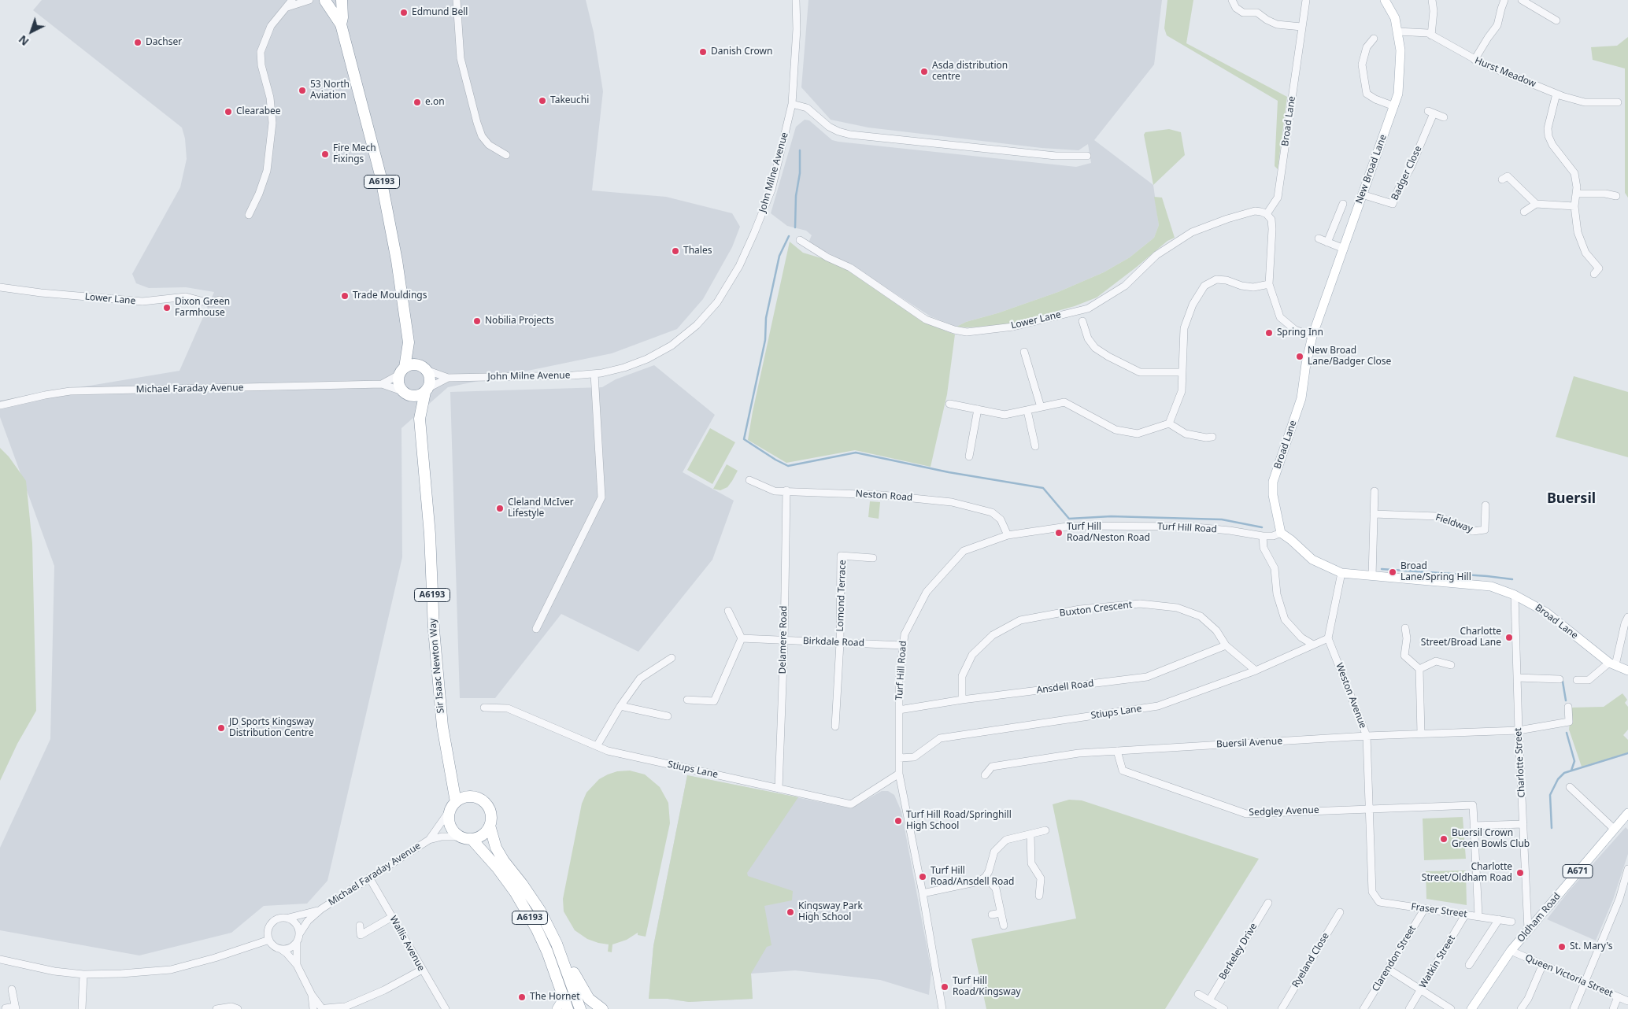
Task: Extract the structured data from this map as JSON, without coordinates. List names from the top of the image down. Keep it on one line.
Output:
{"streets":{"highway":["A6193","Sir Isaac Newton Way"],"main road":["Broad Lane","New Broad Lane","A671","Oldham Road"],"street":["Hurst Meadow","John Milne Avenue","Badger Close","Lower Lane","Michael Faraday Avenue","Neston Road","Fieldway","Turf Hill Road","Lomond Terrace","Buxton Crescent","Delamere Road","Birkdale Road","Ansdell Road","Weston Avenue","Stiups Lane","Buersil Avenue","Charlotte Street","Sedgley Avenue","Fraser Street","Wallis Avenue","Berkeley Drive","Clarendon Street","Ryeland Close","Watkin Street","Queen Victoria Street"]},"crossings":[["Hurst Meadow","New Broad Lane"],["Broad Lane","New Broad Lane"],["Broad Lane","Lower Lane"],["Broad Lane","Turf Hill Road"],["Broad Lane","Charlotte Street"],["New Broad Lane","Badger Close"],["John Milne Avenue","A6193"],["John Milne Avenue","Sir Isaac Newton Way"],["A6193","Sir Isaac Newton Way"],["Michael Faraday Avenue","Wallis Avenue"],["Neston Road","Turf Hill Road"],["Neston Road","Delamere Road"],["Turf Hill Road","Birkdale Road"],["Turf Hill Road","Ansdell Road"],["Turf Hill Road","Stiups Lane"],["Lomond Terrace","Birkdale Road"],["Buxton Crescent","Ansdell Road"],["Buxton Crescent","Stiups Lane"],["Delamere Road","Birkdale Road"],["Delamere Road","Stiups Lane"],["Weston Avenue","Stiups Lane"],["Weston Avenue","Buersil Avenue"],["Weston Avenue","Sedgley Avenue"],["Weston Avenue","Fraser Street"],["Buersil Avenue","Charlotte Street"],["Buersil Avenue","Sedgley Avenue"],["Charlotte Street","Oldham Road"],["Fraser Street","Clarendon Street"],["Fraser Street","Watkin Street"],["Oldham Road","Queen Victoria Street"]],"districts":["Buersil"],"places":["Edmund Bell","Dachser","Danish Crown","Asda distribution centre","53 North Aviation","Takeuchi","e.on","Clearabee","Fire Mech Fixings","Thales","Trade Mouldings","Dixon Green Farmhouse","Nobilia Projects","Spring Inn","New Broad Lane/Badger Close","Cleland McIver Lifestyle","Turf Hill Road/Neston Road","Broad Lane/Spring Hill","Charlotte Street/Broad Lane","JD Sports Kingsway Distribution Centre","Turf Hill Road/Springhill High School","Buersil Crown Green Bowls Club","Charlotte Street/Oldham Road","Turf Hill Road/Ansdell Road","Kingsway Park High School","St. Mary's","Turf Hill Road/Kingsway","The Hornet"],"north":"bottom left"}
